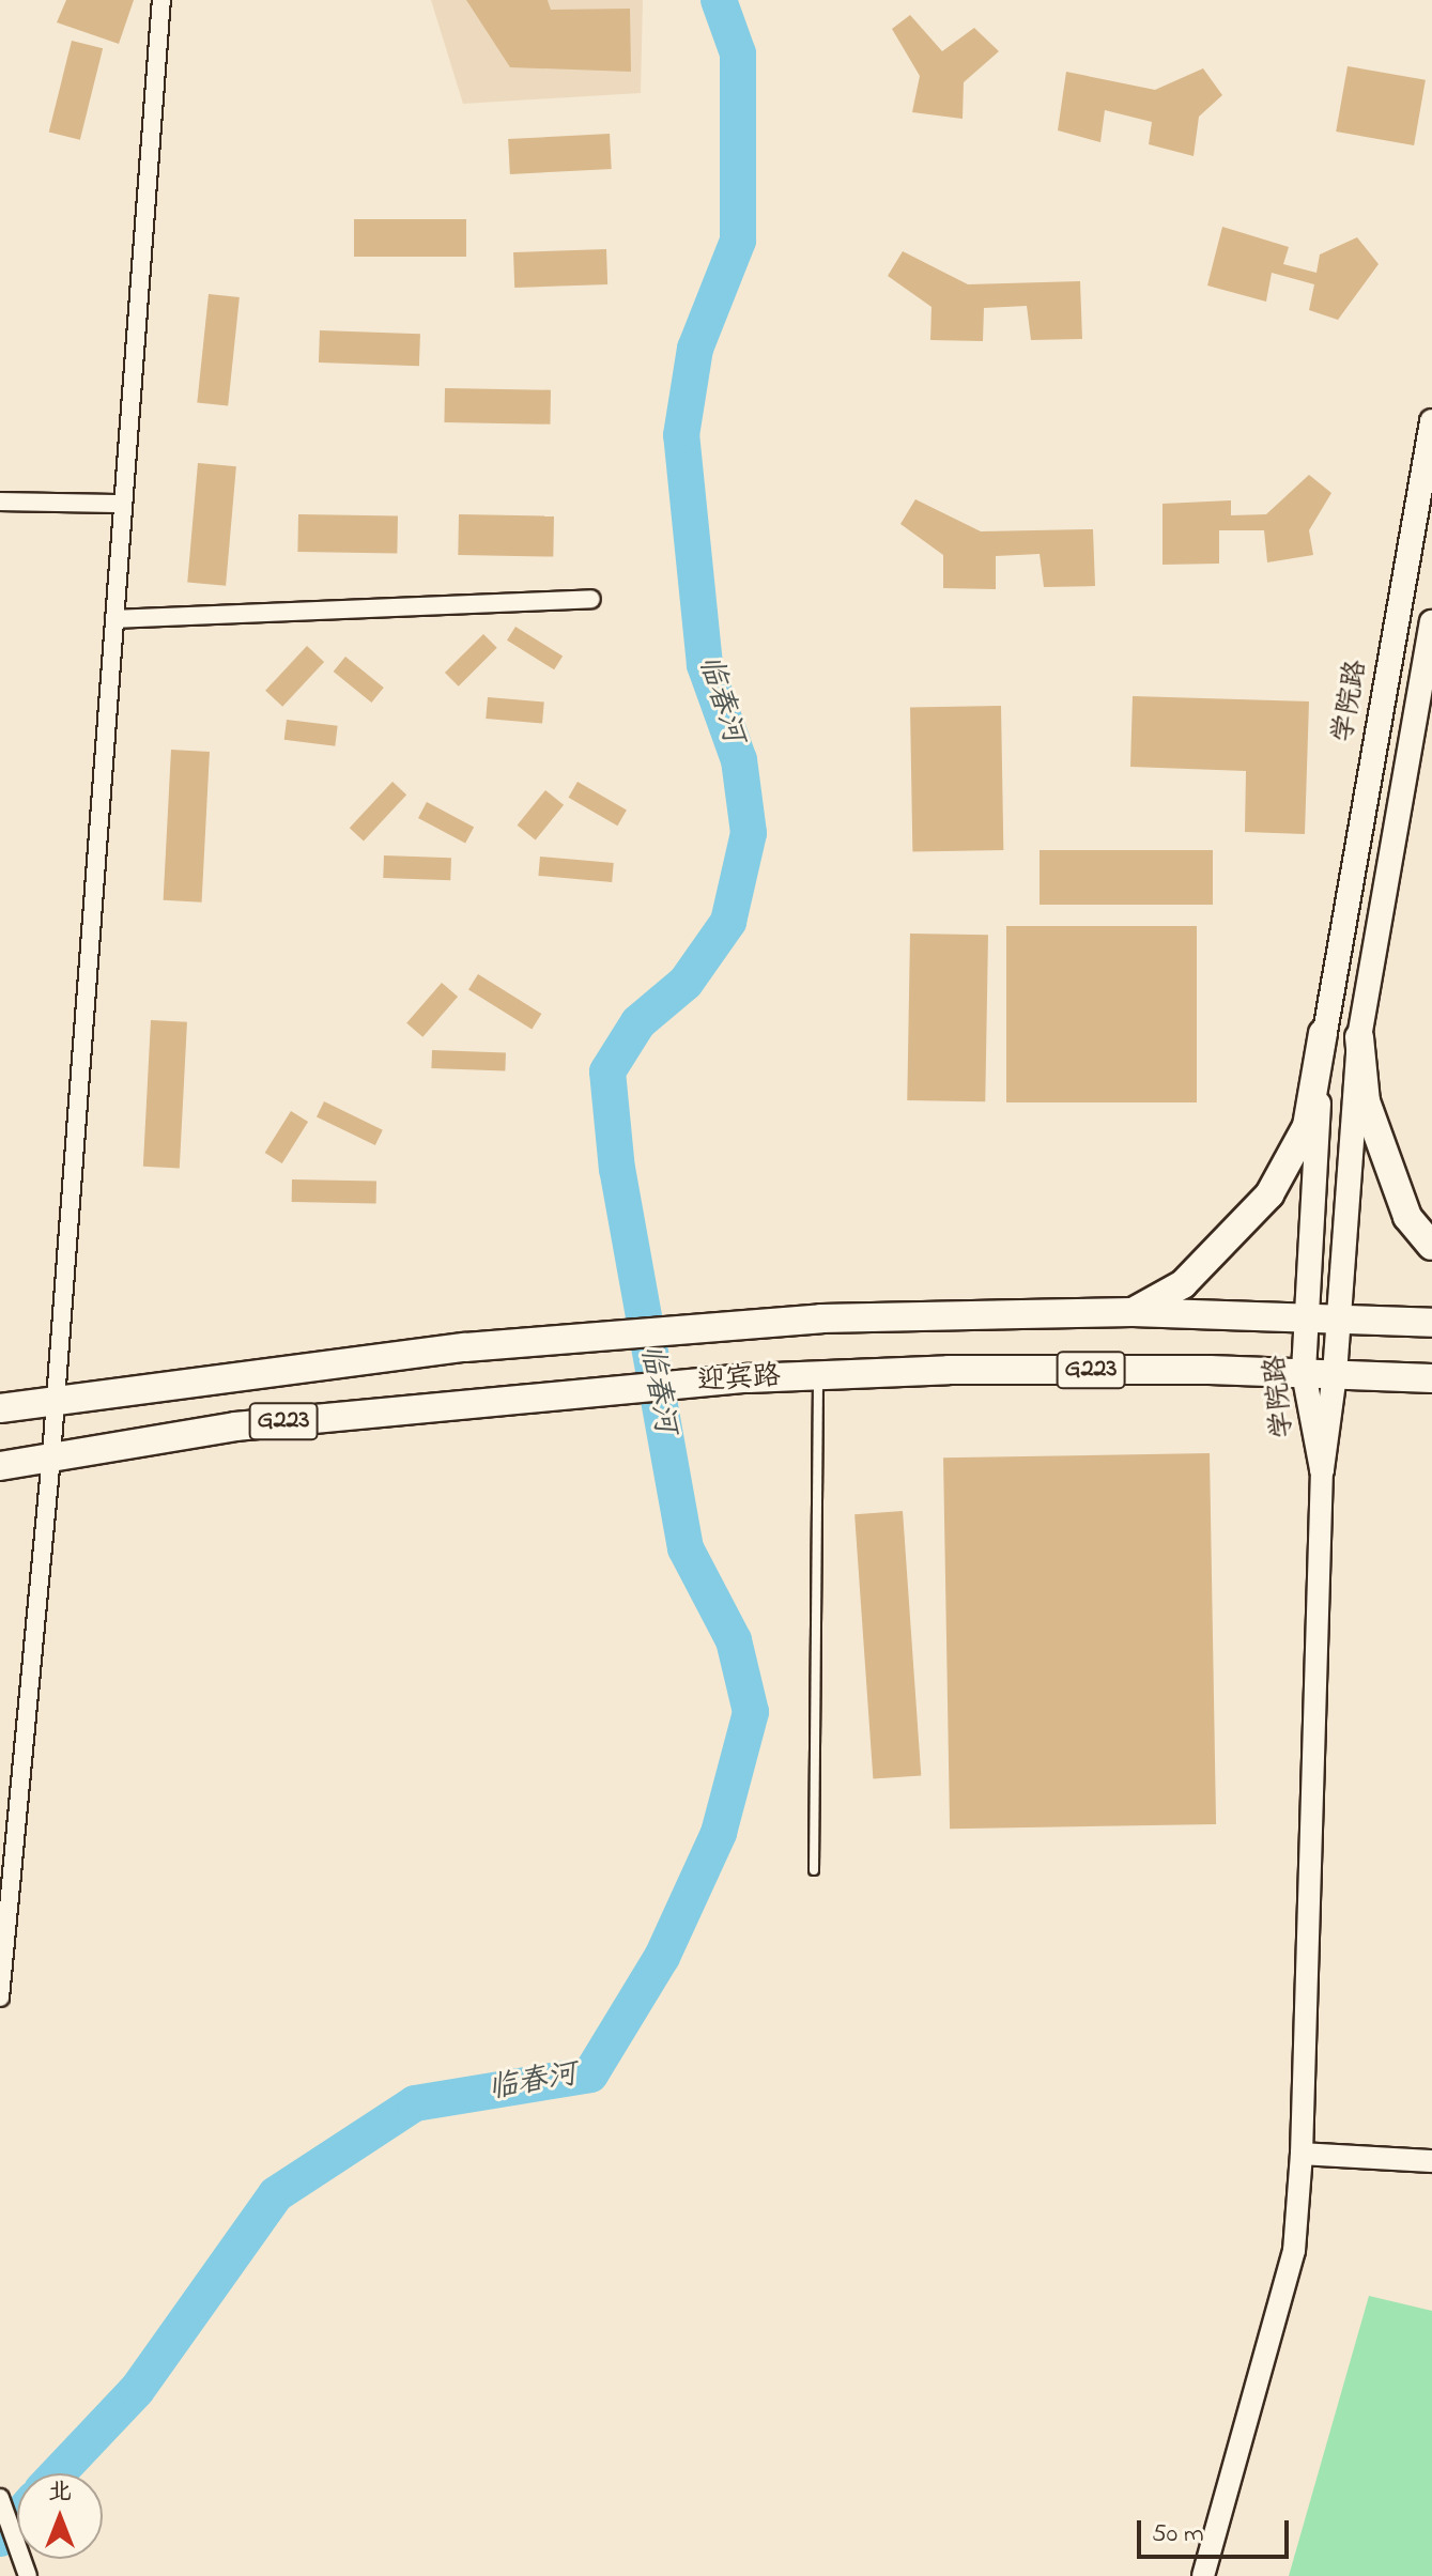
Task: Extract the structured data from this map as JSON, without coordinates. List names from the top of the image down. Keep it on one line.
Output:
{"streets":{"highway":["G223","迎宾路"],"main road":["学院路"]},"crossings":[["学院路","迎宾路"]],"water":["临春河"],"scale_bar":"50 m","north":"top"}
